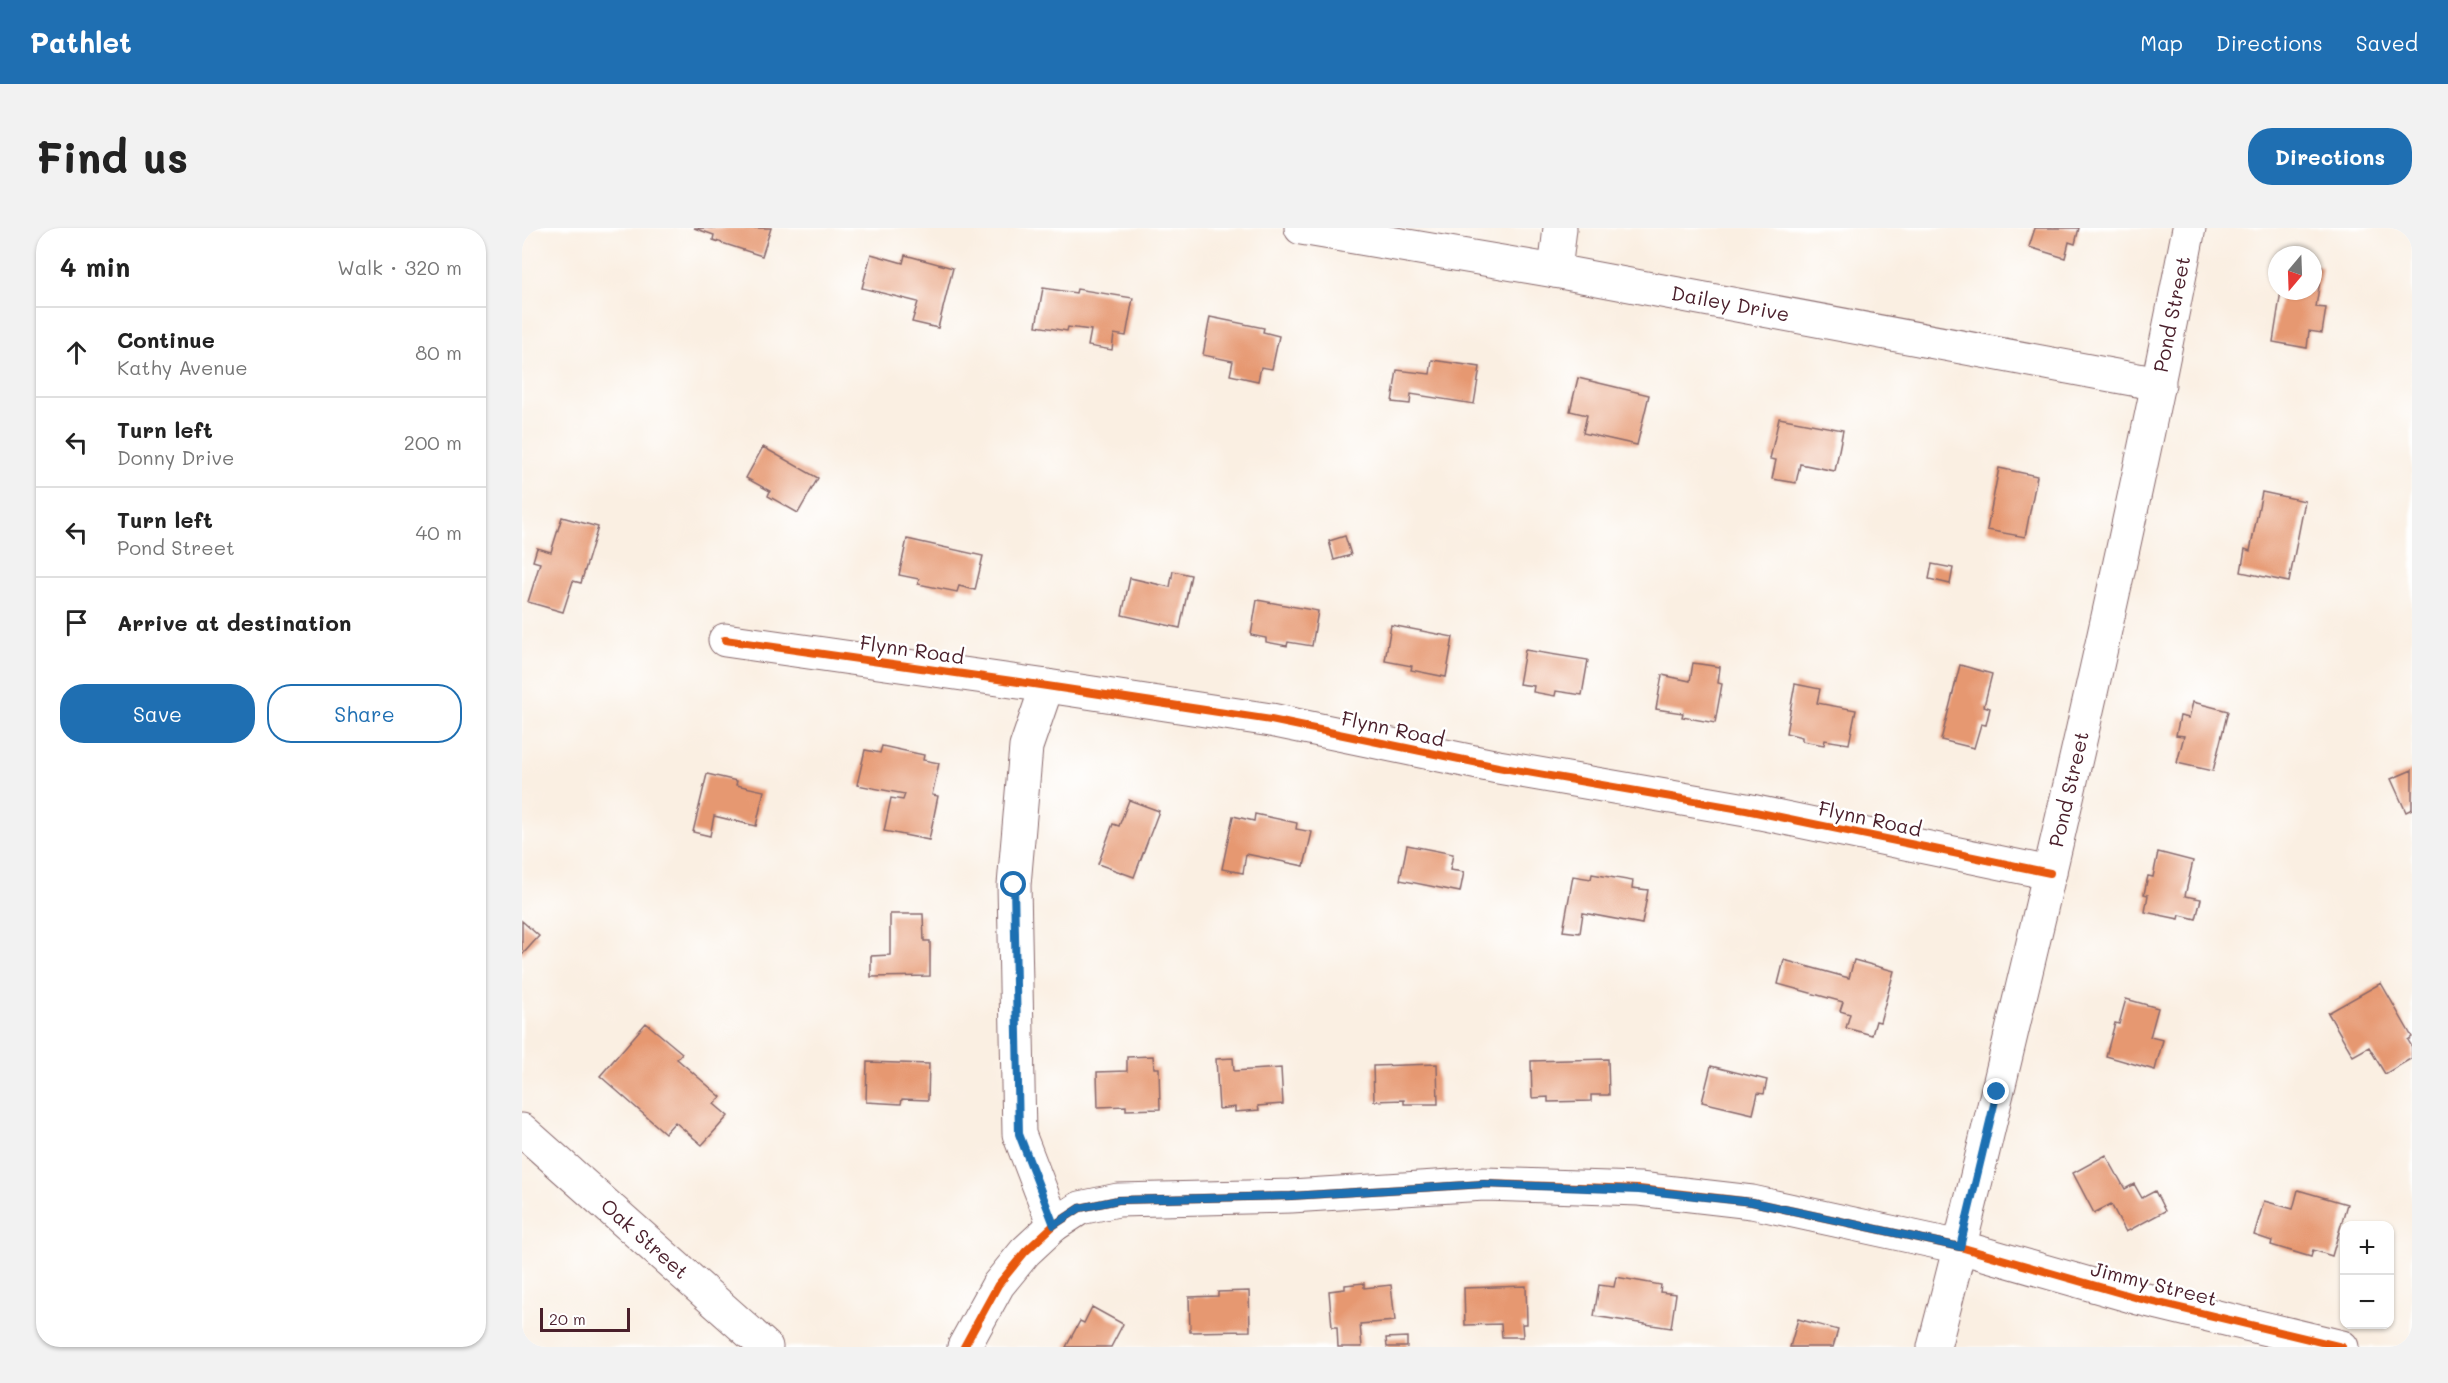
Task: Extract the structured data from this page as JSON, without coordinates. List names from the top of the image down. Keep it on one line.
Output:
{"streets":{"street":["Dailey Drive","Pond Street","Flynn Road","Oak Street","Jimmy Street"]},"crossings":[["Dailey Drive","Pond Street"],["Pond Street","Flynn Road"],["Pond Street","Jimmy Street"]],"scale_bar":"20 m","north":"bottom","page":{"header":"Pathlet","nav":["Map","Directions","Saved"],"buttons":["Directions",["Save","Share"]],"title":"Find us","heading":["4 min","Walk · 320 m"],"list":[["Continue","Kathy Avenue","80 m"],["Turn left","Donny Drive","200 m"],["Turn left","Pond Street","40 m"],"Arrive at destination"],"map_buttons":["+","−"],"scale":"20 m"}}
